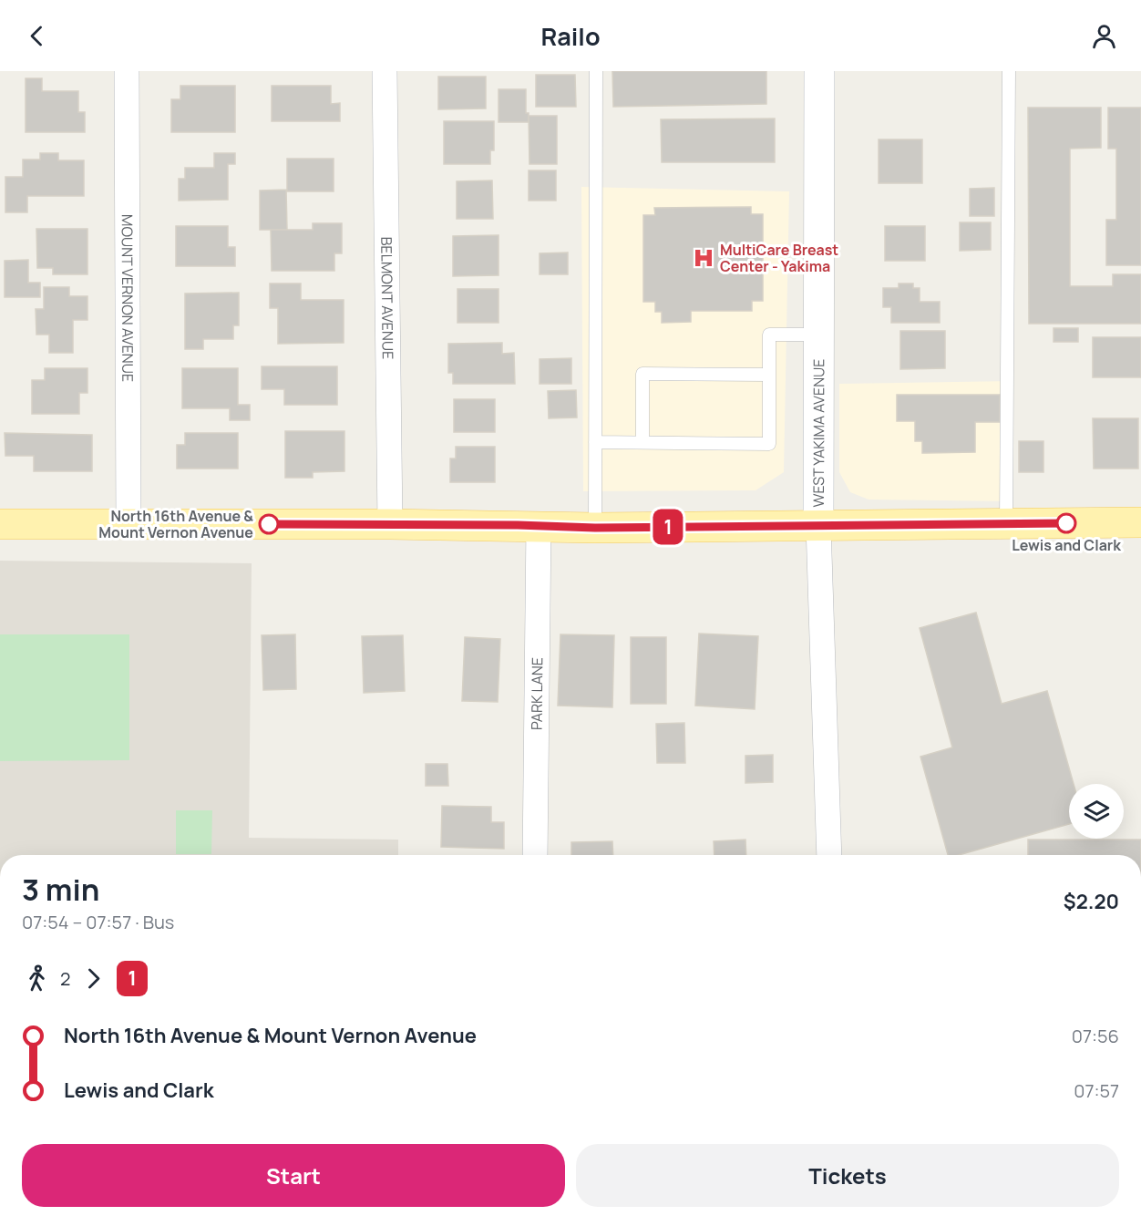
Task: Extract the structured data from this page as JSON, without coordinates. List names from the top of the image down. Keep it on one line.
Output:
{"streets":{"main road":["WEST YAKIMA AVENUE"],"street":["BELMONT AVENUE","MOUNT VERNON AVENUE","PARK LANE"]},"places":{"hospital":["MultiCare Breast Center - Yakima"],"other":["Lewis and Clark","North 16th Avenue & Mount Vernon Avenue"]},"lines":["bus line 1"],"page":{"header":"Railo","on_map":"1","heading":["3 min","07:54 – 07:57 · Bus","$2.20"],"legs":["2","1"],"list":[{"name":"North 16th Avenue & Mount Vernon Avenue","value":"07:56"},{"name":"Lewis and Clark","value":"07:57"}],"buttons":["Start","Tickets"]}}
